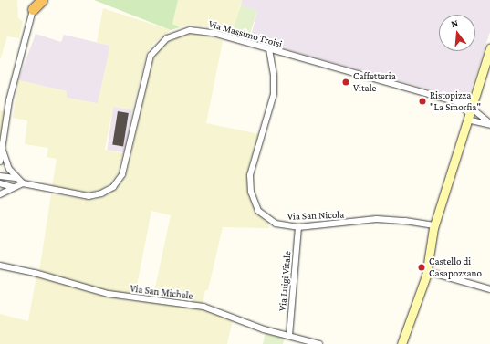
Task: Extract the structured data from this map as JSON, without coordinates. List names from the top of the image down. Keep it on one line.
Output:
{"streets":{"street":["Via Massimo Troisi","Via San Nicola","Via Luigi Vitale","Via San Michele"]},"crossings":[["Via Massimo Troisi","Via San Nicola"],["Via San Nicola","Via Luigi Vitale"],["Via Luigi Vitale","Via San Michele"]],"places":["Caffetteria Vitale","Ristopizza \"La Smorfia\"","Castello di Casapozzano"],"north":"top"}
